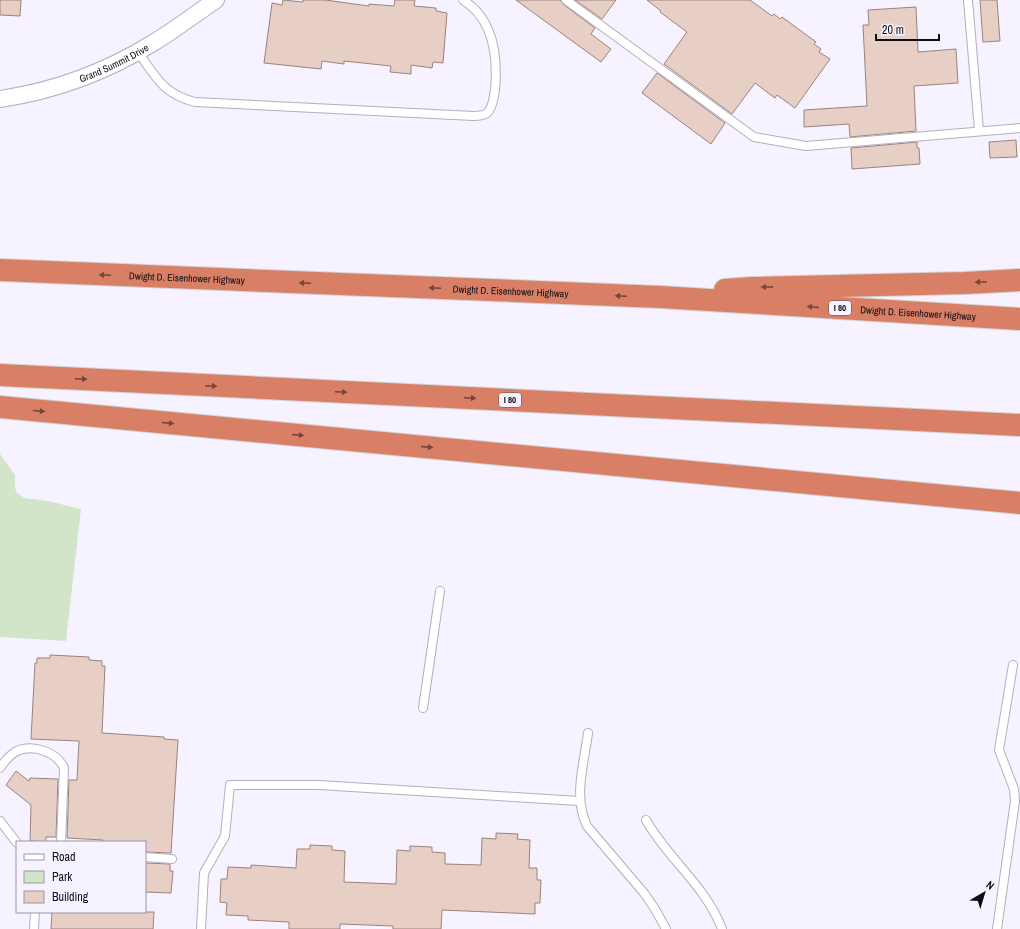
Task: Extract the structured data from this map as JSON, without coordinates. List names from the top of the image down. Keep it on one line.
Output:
{"streets":{"highway":["Dwight D. Eisenhower Highway","I 80"],"street":["Grand Summit Drive"]},"legend":["Road","Park","Building"],"scale_bar":"20 m","north":"top right"}
